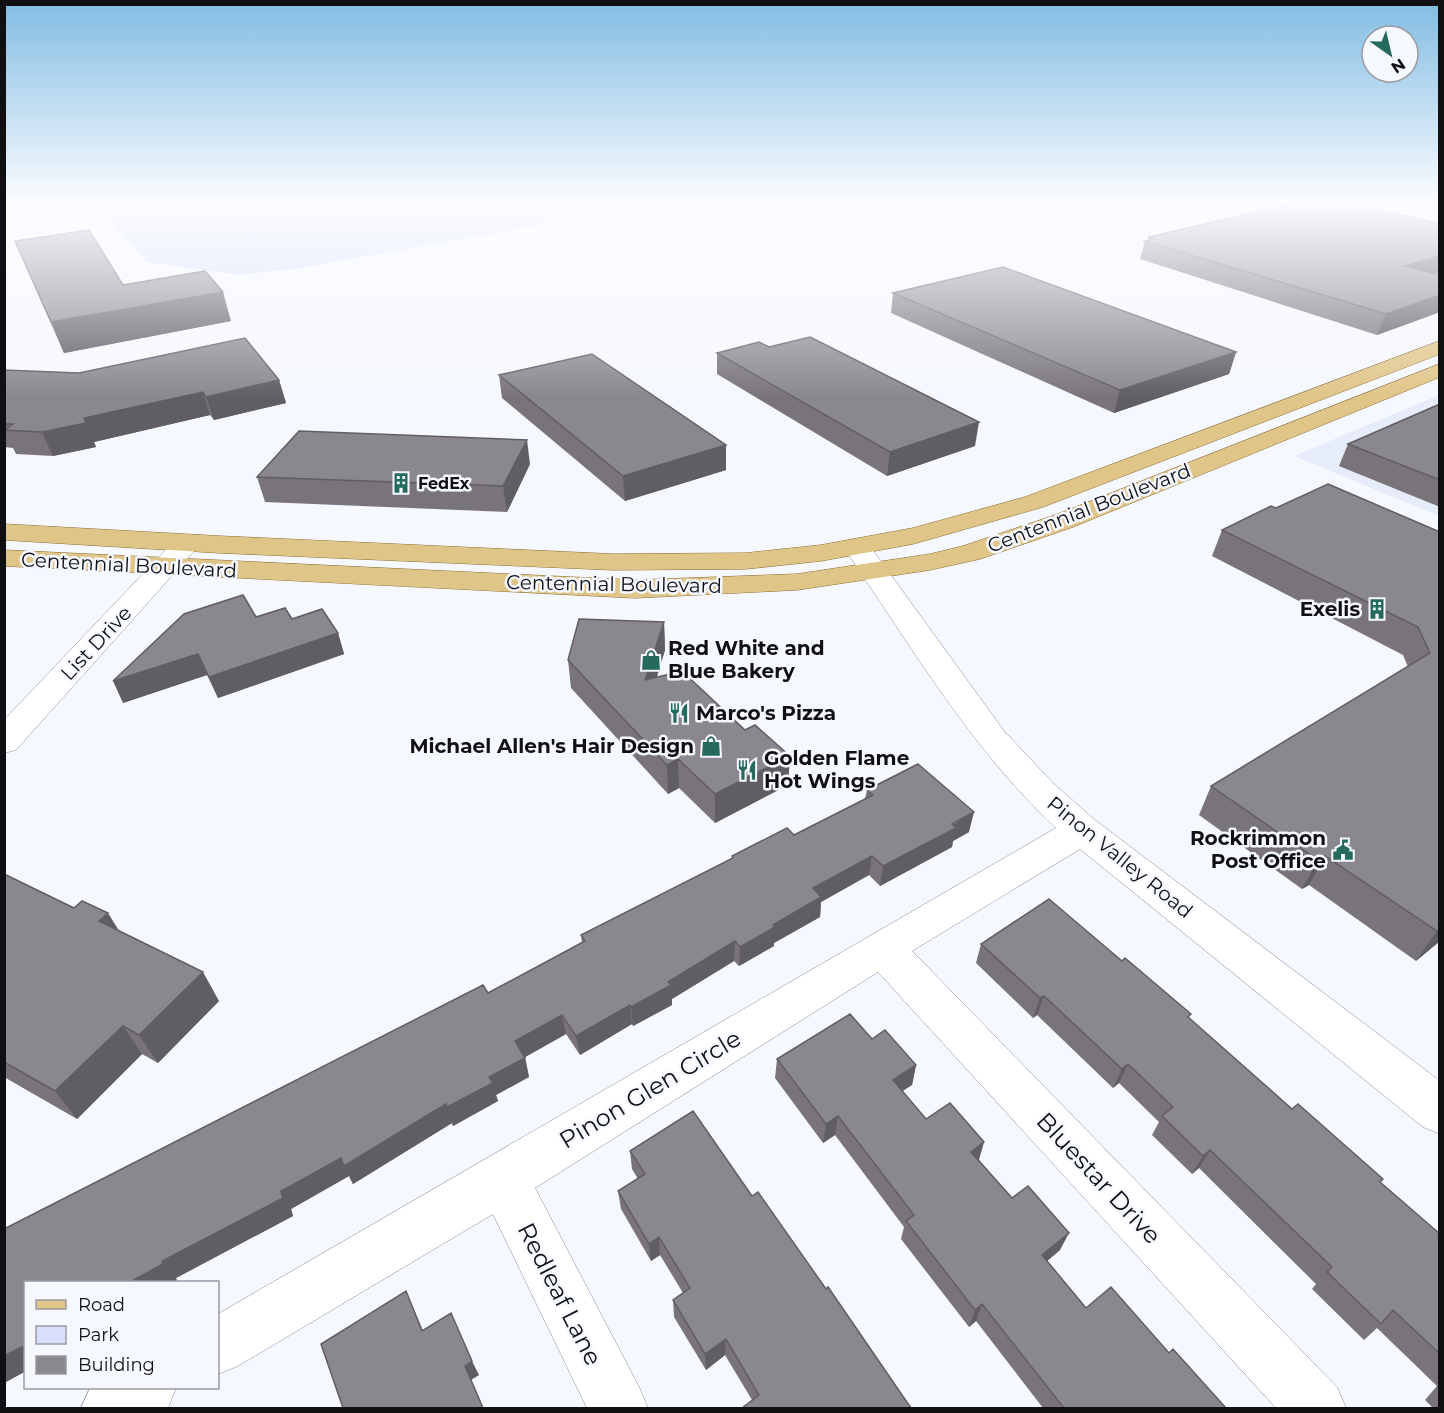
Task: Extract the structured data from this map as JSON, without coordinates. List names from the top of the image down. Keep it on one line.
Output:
{"streets":{"main road":["Centennial Boulevard"],"street":["List Drive","Pinon Valley Road","Pinon Glen Circle","Bluestar Drive","Redleaf Lane"]},"crossings":[["Centennial Boulevard","List Drive"],["Centennial Boulevard","Pinon Valley Road"],["Pinon Valley Road","Pinon Glen Circle"],["Pinon Glen Circle","Bluestar Drive"],["Pinon Glen Circle","Redleaf Lane"]],"places":{"building":["FedEx","Exelis"],"shop":["Red White and Blue Bakery","Michael Allen's Hair Design"],"restaurant":["Marco's Pizza","Golden Flame Hot Wings"],"public building":["Rockrimmon Post Office"]},"legend":["Road","Park","Building"],"north":"bottom right"}
